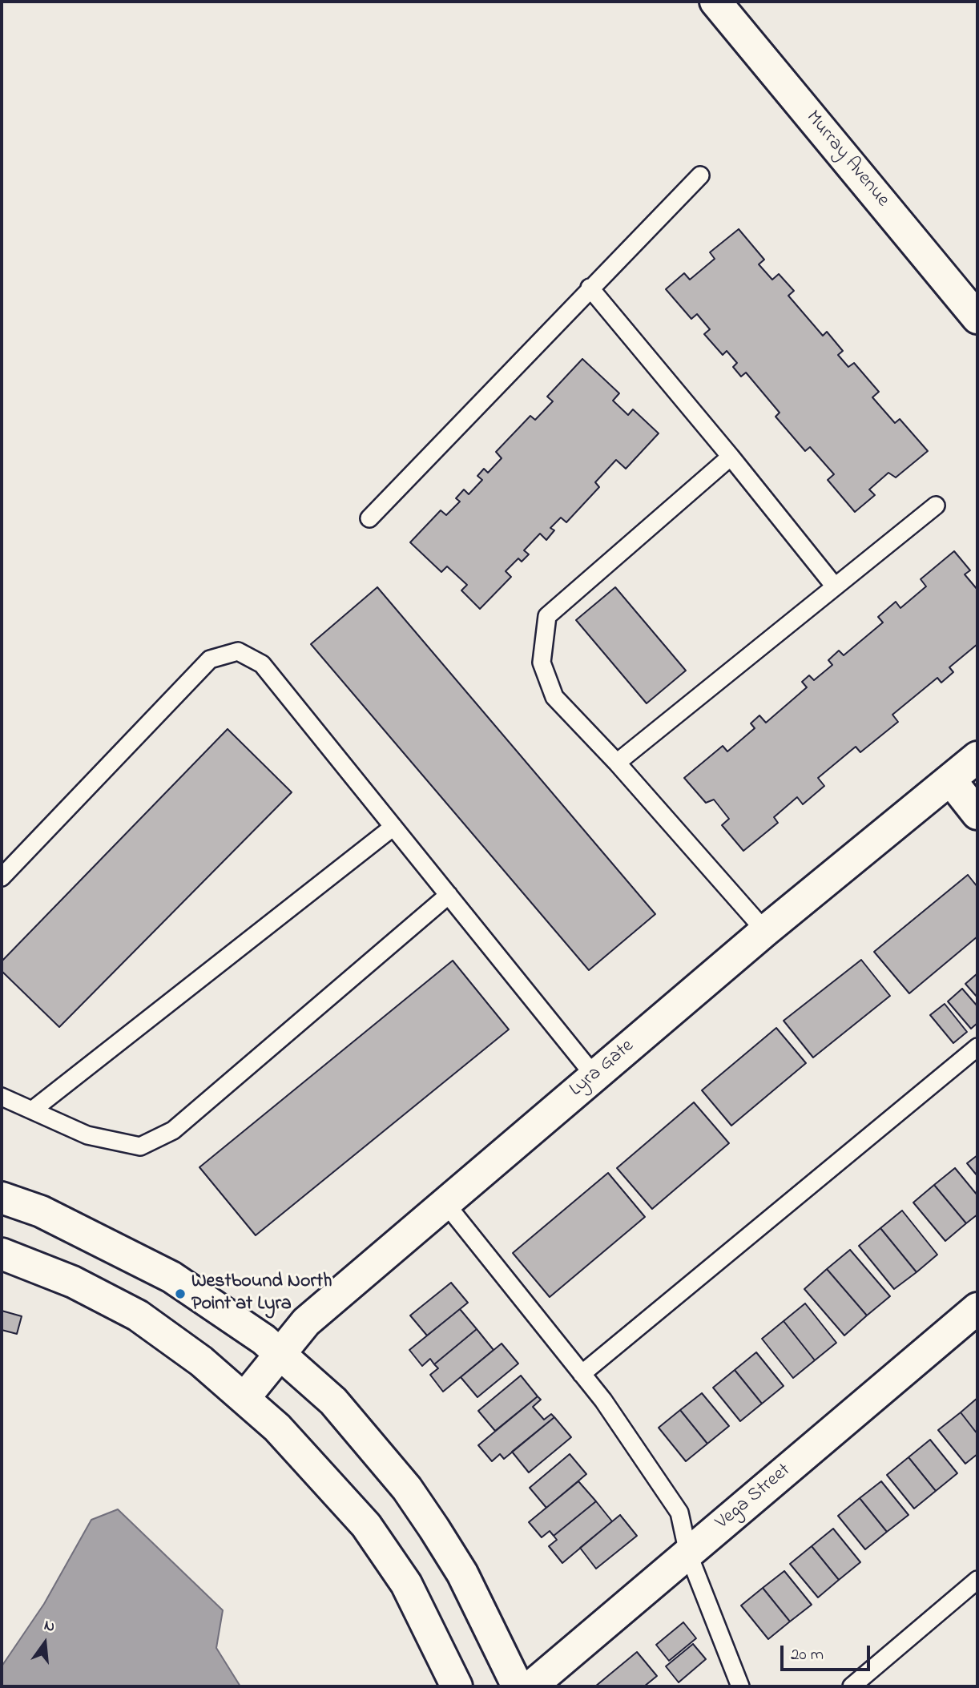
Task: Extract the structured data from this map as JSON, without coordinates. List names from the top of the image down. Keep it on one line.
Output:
{"streets":{"street":["Murray Avenue","Lyra Gate","Vega Street"]},"places":["Westbound North Point at Lyra"],"scale_bar":"20 m","north":"top"}
